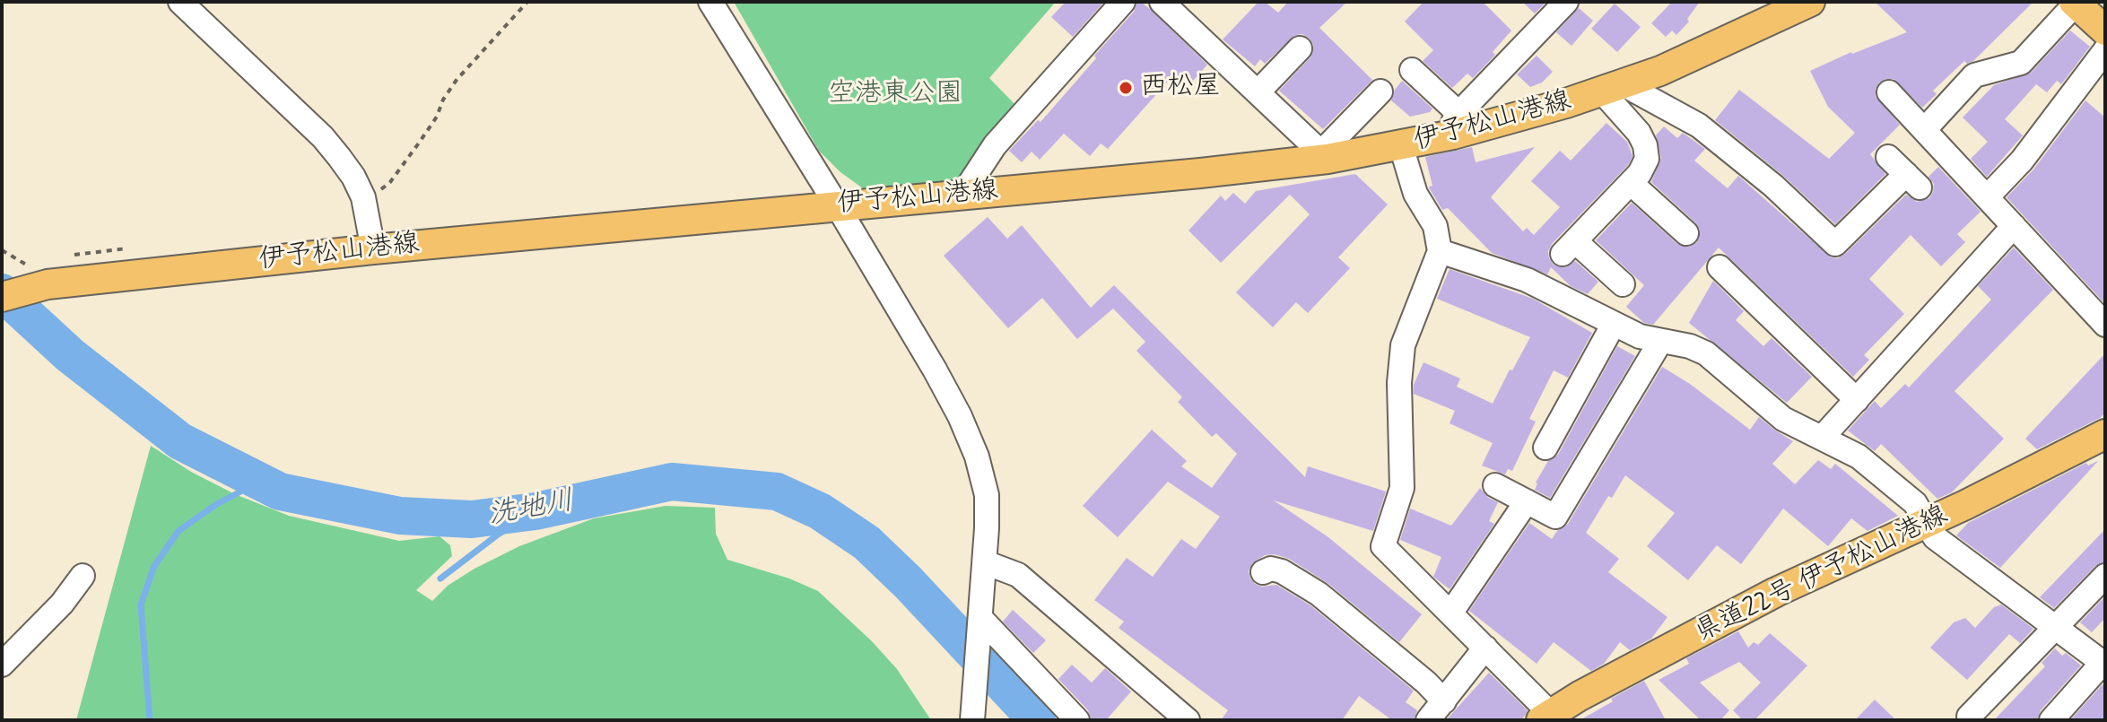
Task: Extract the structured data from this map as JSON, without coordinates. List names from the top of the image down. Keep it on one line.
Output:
{"streets":{"main road":["伊予松山港線","県道22号 伊予松山港線"]},"water":["洗地川"],"parks":["空港東公園"],"places":["西松屋"]}
